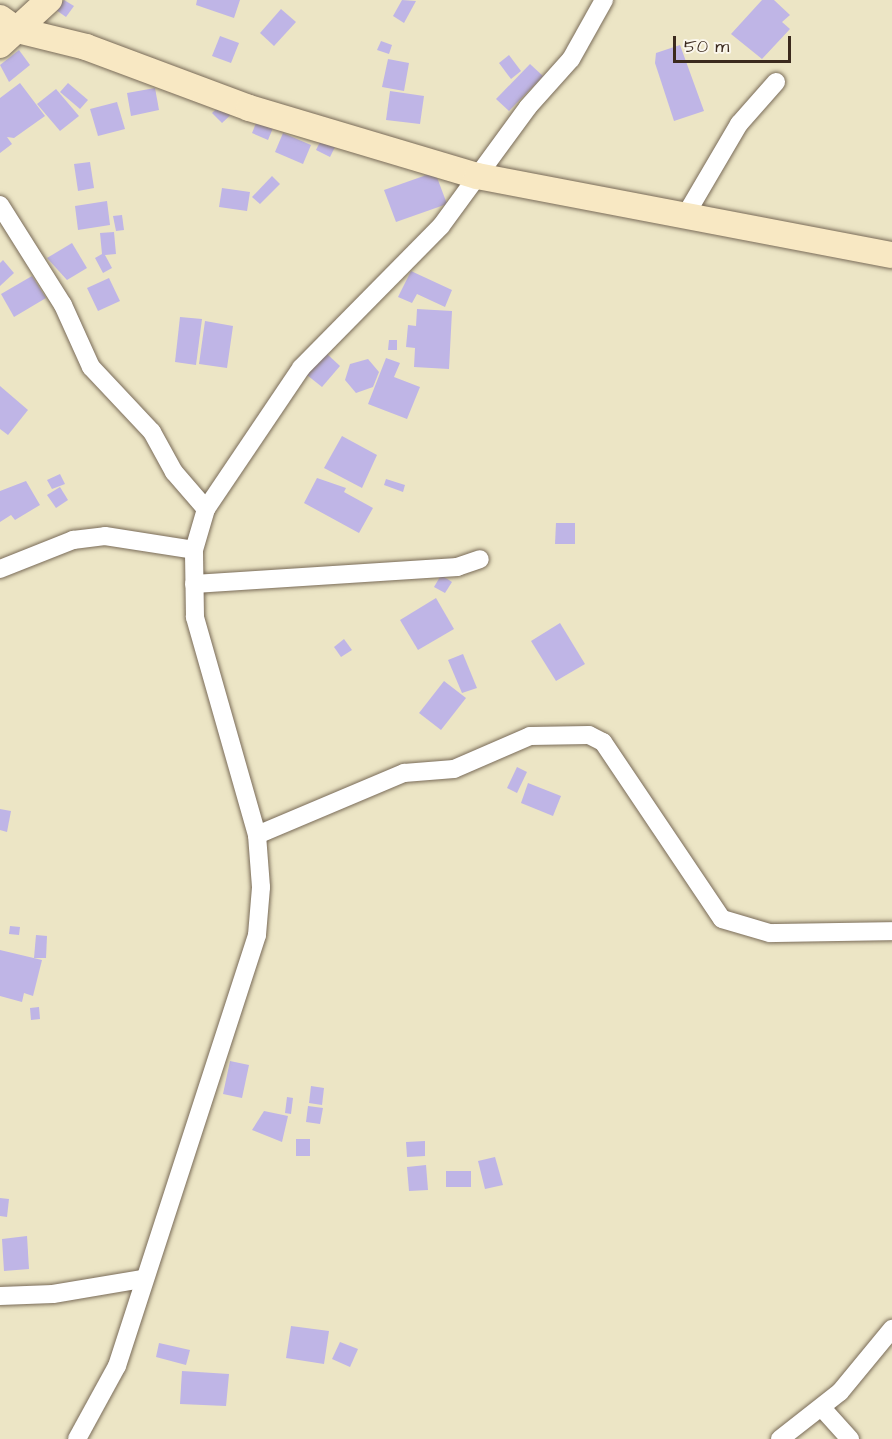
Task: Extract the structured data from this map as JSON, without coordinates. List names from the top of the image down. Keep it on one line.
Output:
{"scale_bar":"50 m"}
